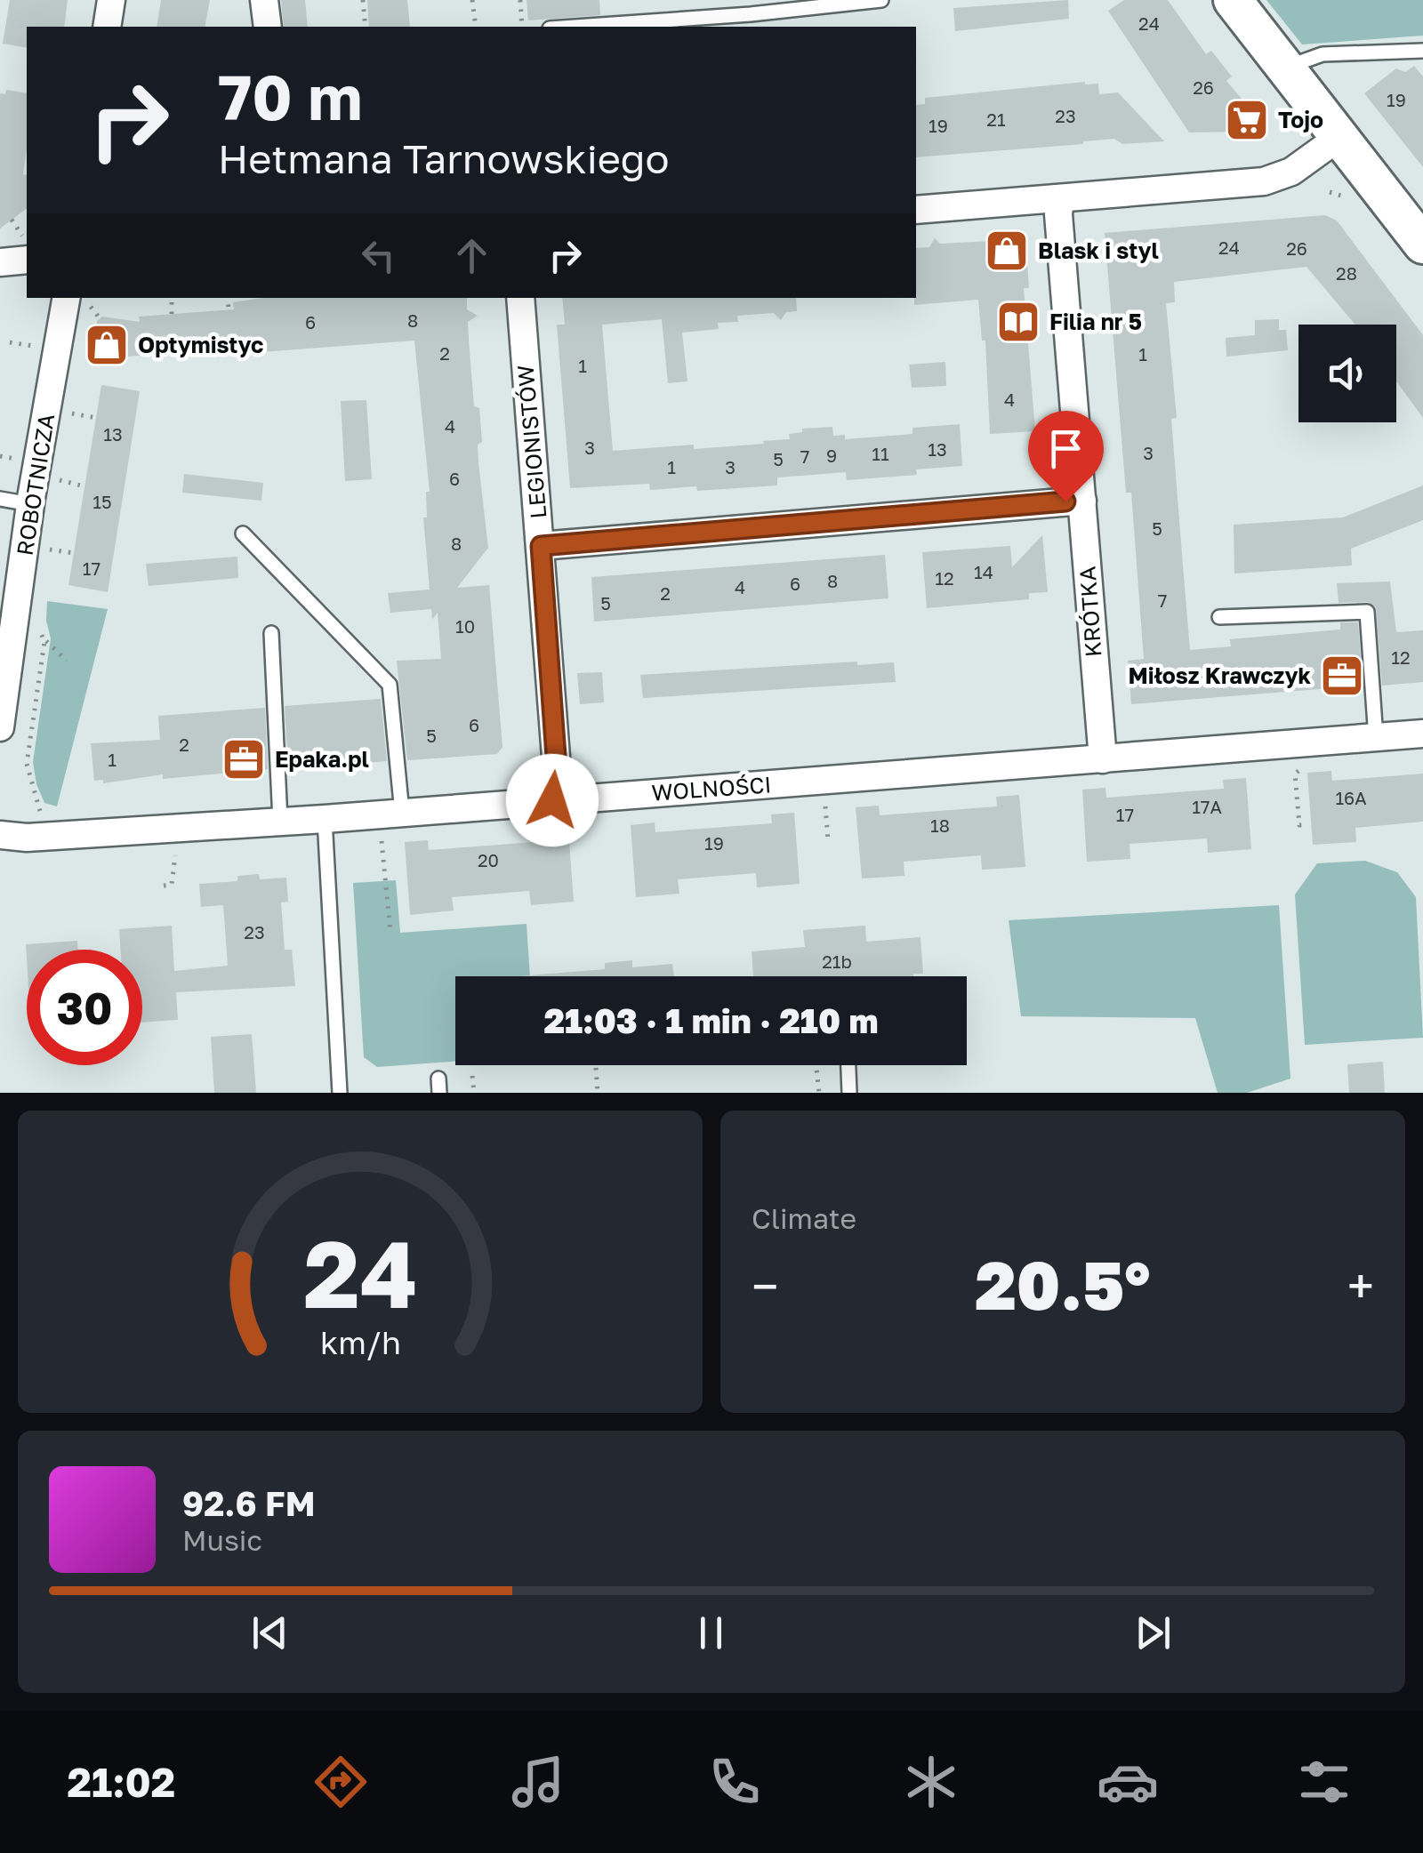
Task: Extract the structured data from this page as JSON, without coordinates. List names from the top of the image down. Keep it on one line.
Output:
{"streets":{"street":["LEGIONISTÓW","ROBOTNICZA","KRÓTKA","WOLNOŚCI"]},"crossings":[["LEGIONISTÓW","WOLNOŚCI"],["KRÓTKA","WOLNOŚCI"]],"places":{"supermarket":["Tojo"],"shop":["Blask i styl","Optymistyc"],"library":["Filia nr 5"],"office":["Miłosz Krawczyk","Epaka.pl"]},"house_numbers":["24","26","19","23","21","19","24","26","28","8","6","2","1","1","4","4","13","3","13","3","11","9","7","5","1","3","6","15","5","8","17","14","12","8","6","4","2","7","5","10","12","6","5","2","1","16A","17A","17","18","19","20","23","21b"],"page":{"turn":["70 m","Hetmana Tarnowskiego"],"limit":"30","trip":"21:03 · 1 min · 210 m","tile":"Climate","heat":["−","20.5°","+"],"song":["92.6 FM","Music"],"tabs":"21:02","gauge":["24","km/h"]}}
